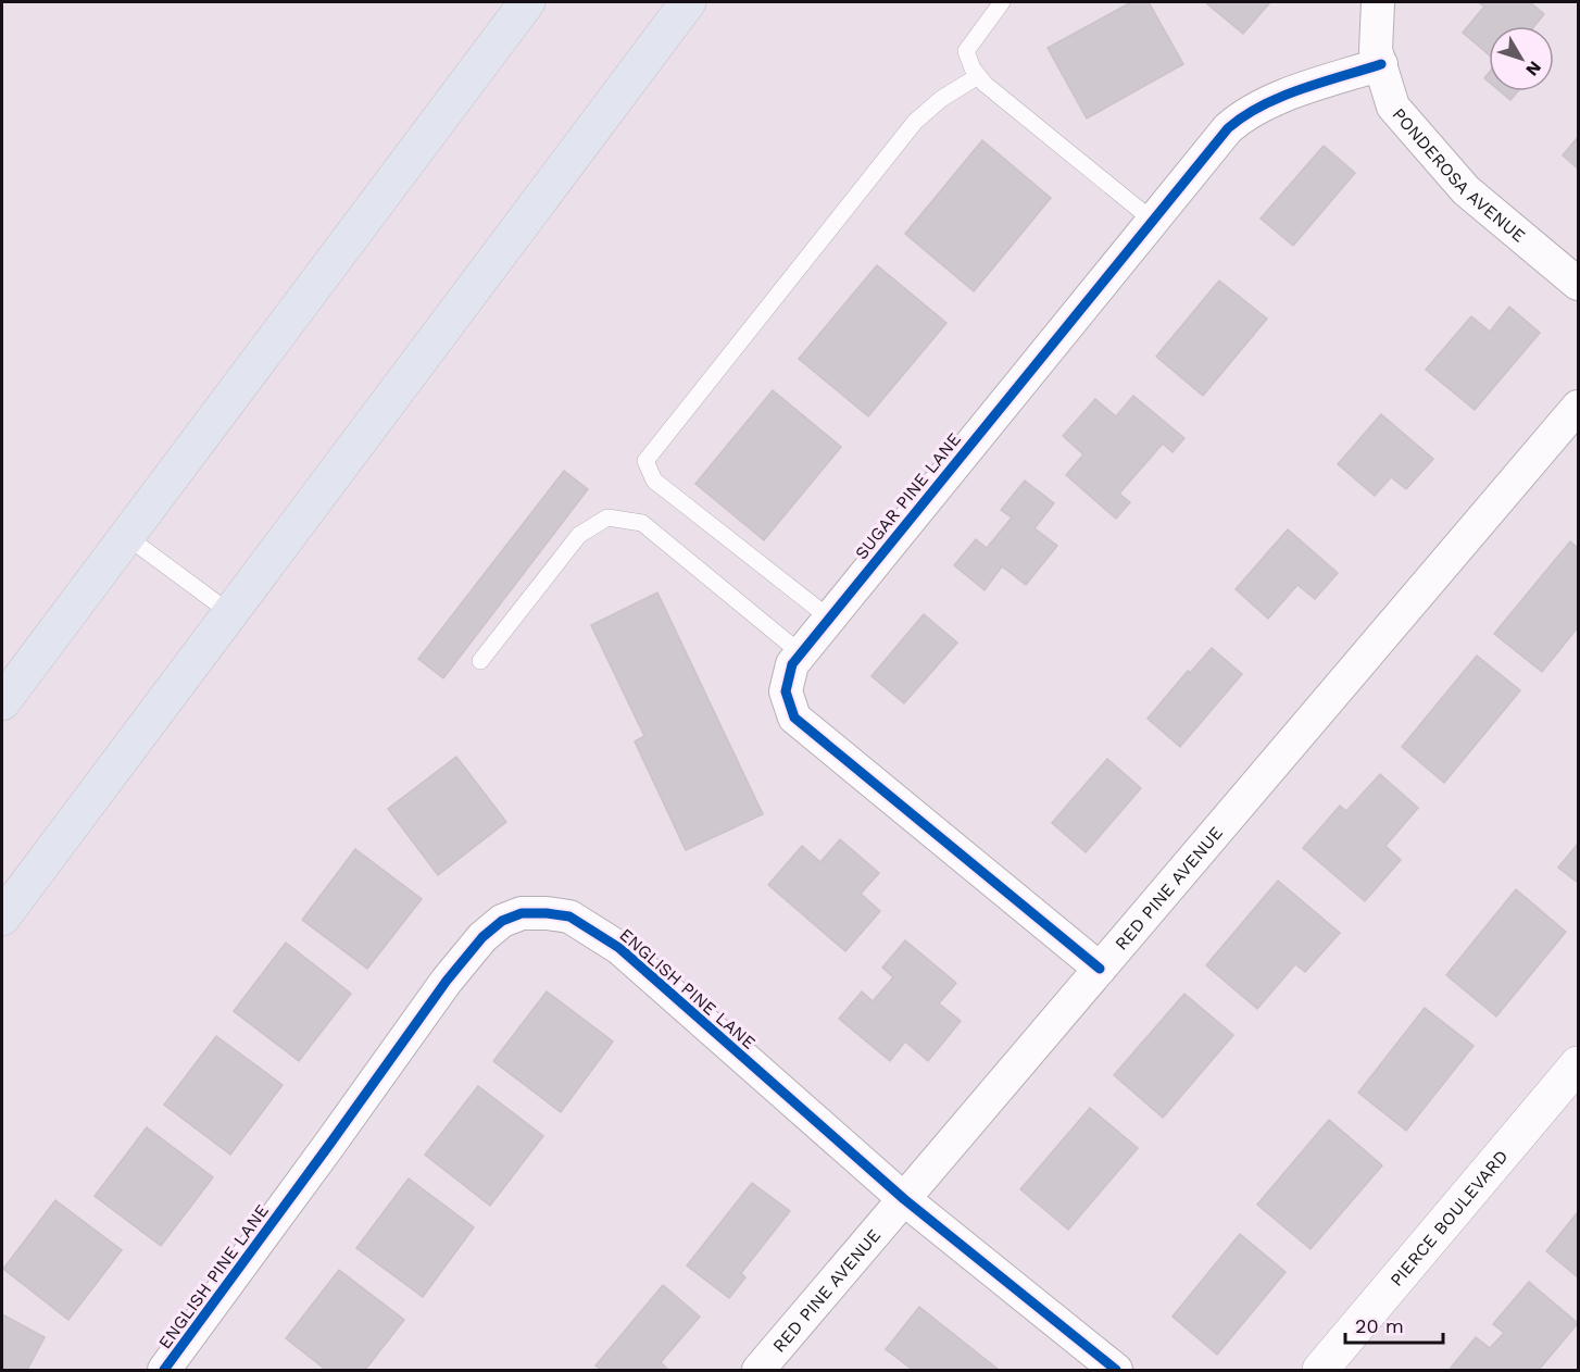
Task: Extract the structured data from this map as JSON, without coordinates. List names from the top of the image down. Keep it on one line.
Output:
{"streets":{"street":["PONDEROSA AVENUE","SUGAR PINE LANE","RED PINE AVENUE","ENGLISH PINE LANE","PIERCE BOULEVARD"]},"crossings":[["PONDEROSA AVENUE","SUGAR PINE LANE"],["SUGAR PINE LANE","RED PINE AVENUE"],["RED PINE AVENUE","ENGLISH PINE LANE"]],"scale_bar":"20 m","north":"bottom right"}
